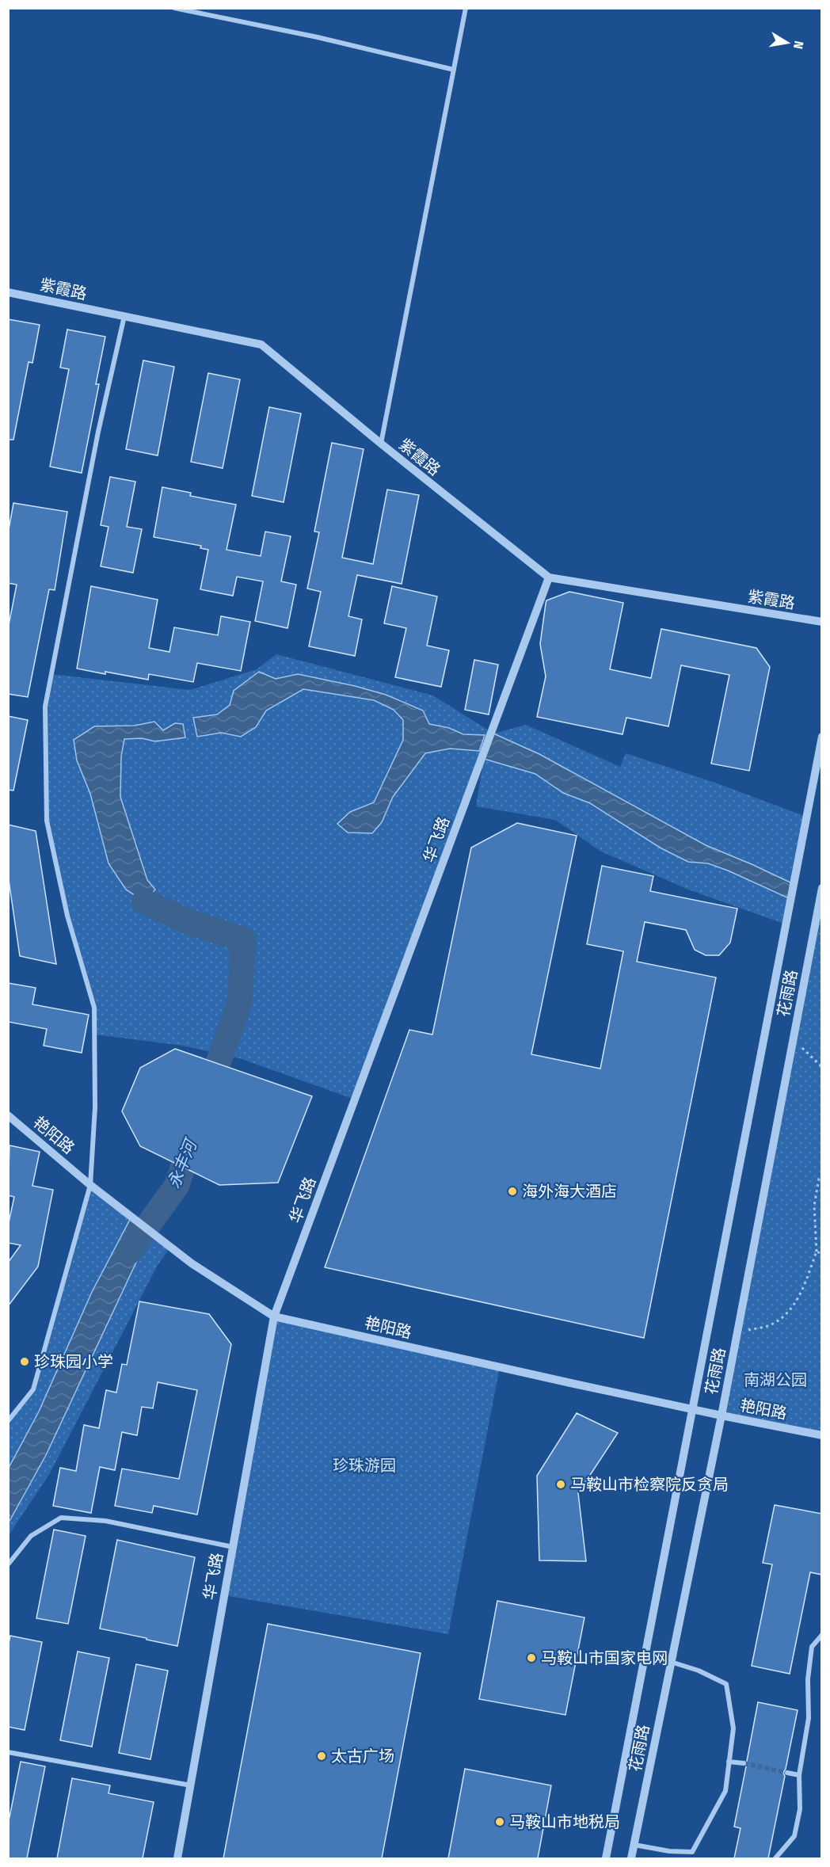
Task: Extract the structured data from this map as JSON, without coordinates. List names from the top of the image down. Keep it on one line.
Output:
{"streets":{"street":["紫霞路","华飞路","花雨路","艳阳路"]},"crossings":[["紫霞路","华飞路"],["华飞路","艳阳路"],["花雨路","艳阳路"]],"water":["永丰河"],"parks":["南湖公园","珍珠游园"],"places":["海外海大酒店","珍珠园小学","马鞍山市检察院反贪局","马鞍山市国家电网","太古广场","马鞍山市地税局"],"north":"right"}
